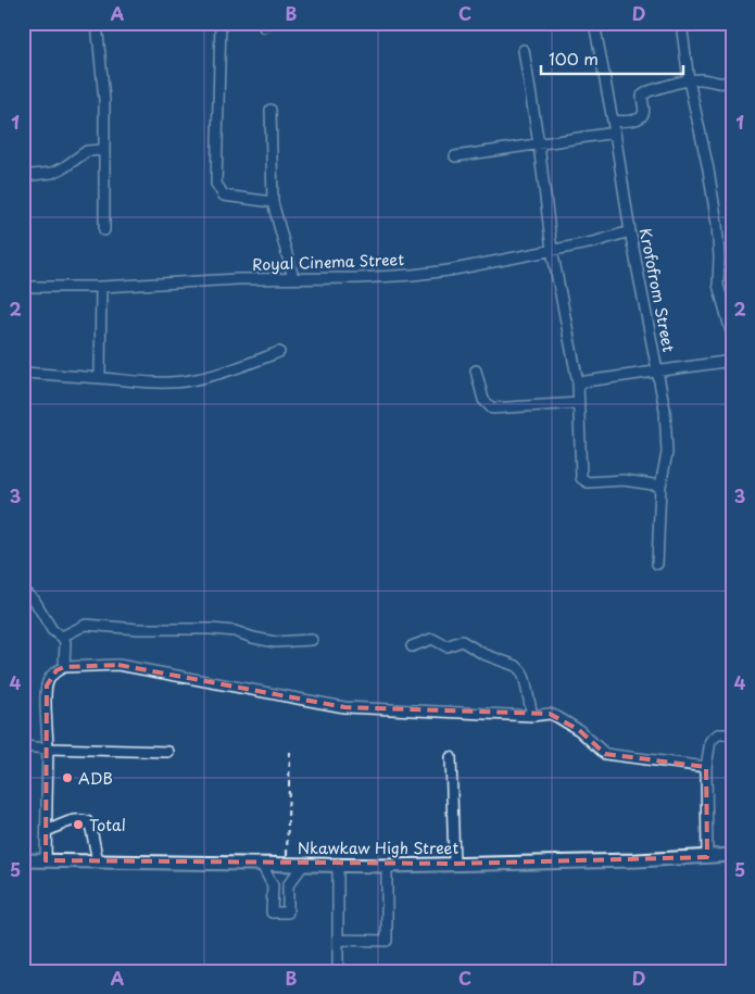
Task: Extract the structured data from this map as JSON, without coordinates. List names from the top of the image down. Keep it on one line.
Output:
{"streets":{"main road":["Nkawkaw High Street"],"street":["Royal Cinema Street","Krofofrom Street"]},"crossings":[["Royal Cinema Street","Krofofrom Street"]],"places":["ADB","Total"],"scale_bar":"100 m","grid":{"columns":["A","B","C","D"],"rows":["1","2","3","4","5"]}}
